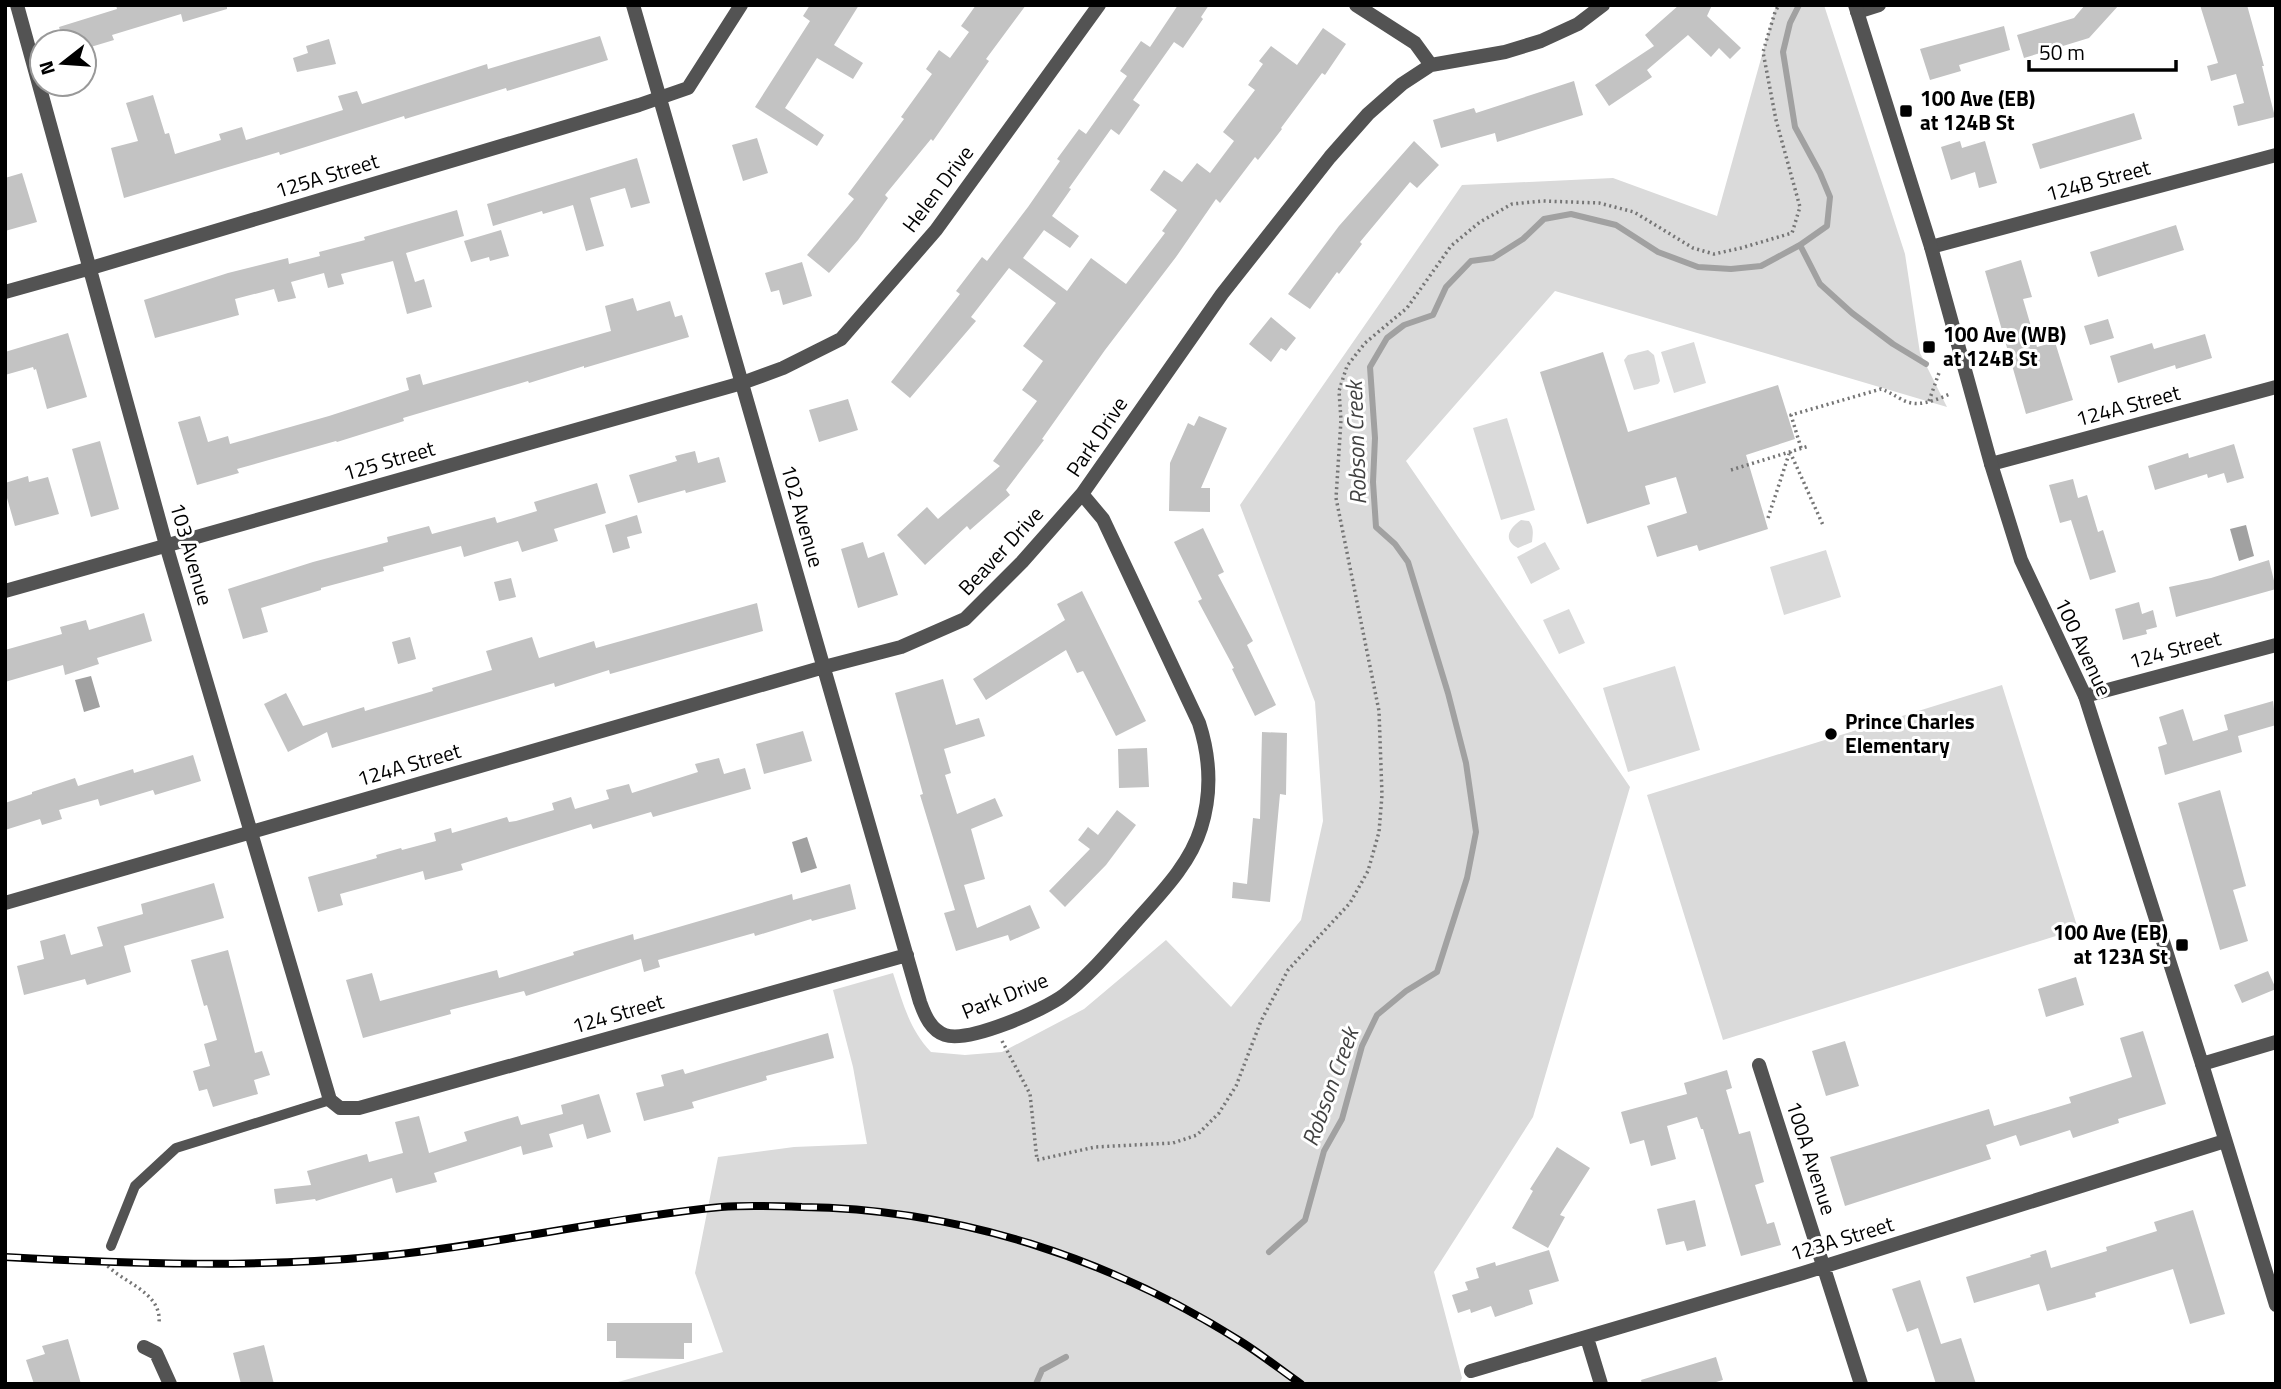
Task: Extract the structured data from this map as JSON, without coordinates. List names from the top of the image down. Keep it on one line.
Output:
{"streets":{"street":["125A Street","124B Street","Helen Drive","124A Street","Park Drive","125 Street","102 Avenue","Beaver Drive","103 Avenue","100 Avenue","124 Street","100A Avenue","123A Street"]},"crossings":[["125A Street","102 Avenue"],["125A Street","103 Avenue"],["124B Street","100 Avenue"],["Helen Drive","125 Street"],["124A Street","102 Avenue"],["124A Street","Beaver Drive"],["124A Street","103 Avenue"],["124A Street","100 Avenue"],["Park Drive","102 Avenue"],["Park Drive","Beaver Drive"],["125 Street","102 Avenue"],["125 Street","103 Avenue"],["102 Avenue","Beaver Drive"],["102 Avenue","124 Street"],["103 Avenue","124 Street"],["100 Avenue","124 Street"],["100 Avenue","123A Street"],["100A Avenue","123A Street"]],"water":["Robson Creek"],"places":{"transit":["100 Ave (EB) at 124B St","100 Ave (WB) at 124B St","100 Ave (EB) at 123A St"],"other":["Prince Charles Elementary"]},"scale_bar":"50 m","north":"left"}
